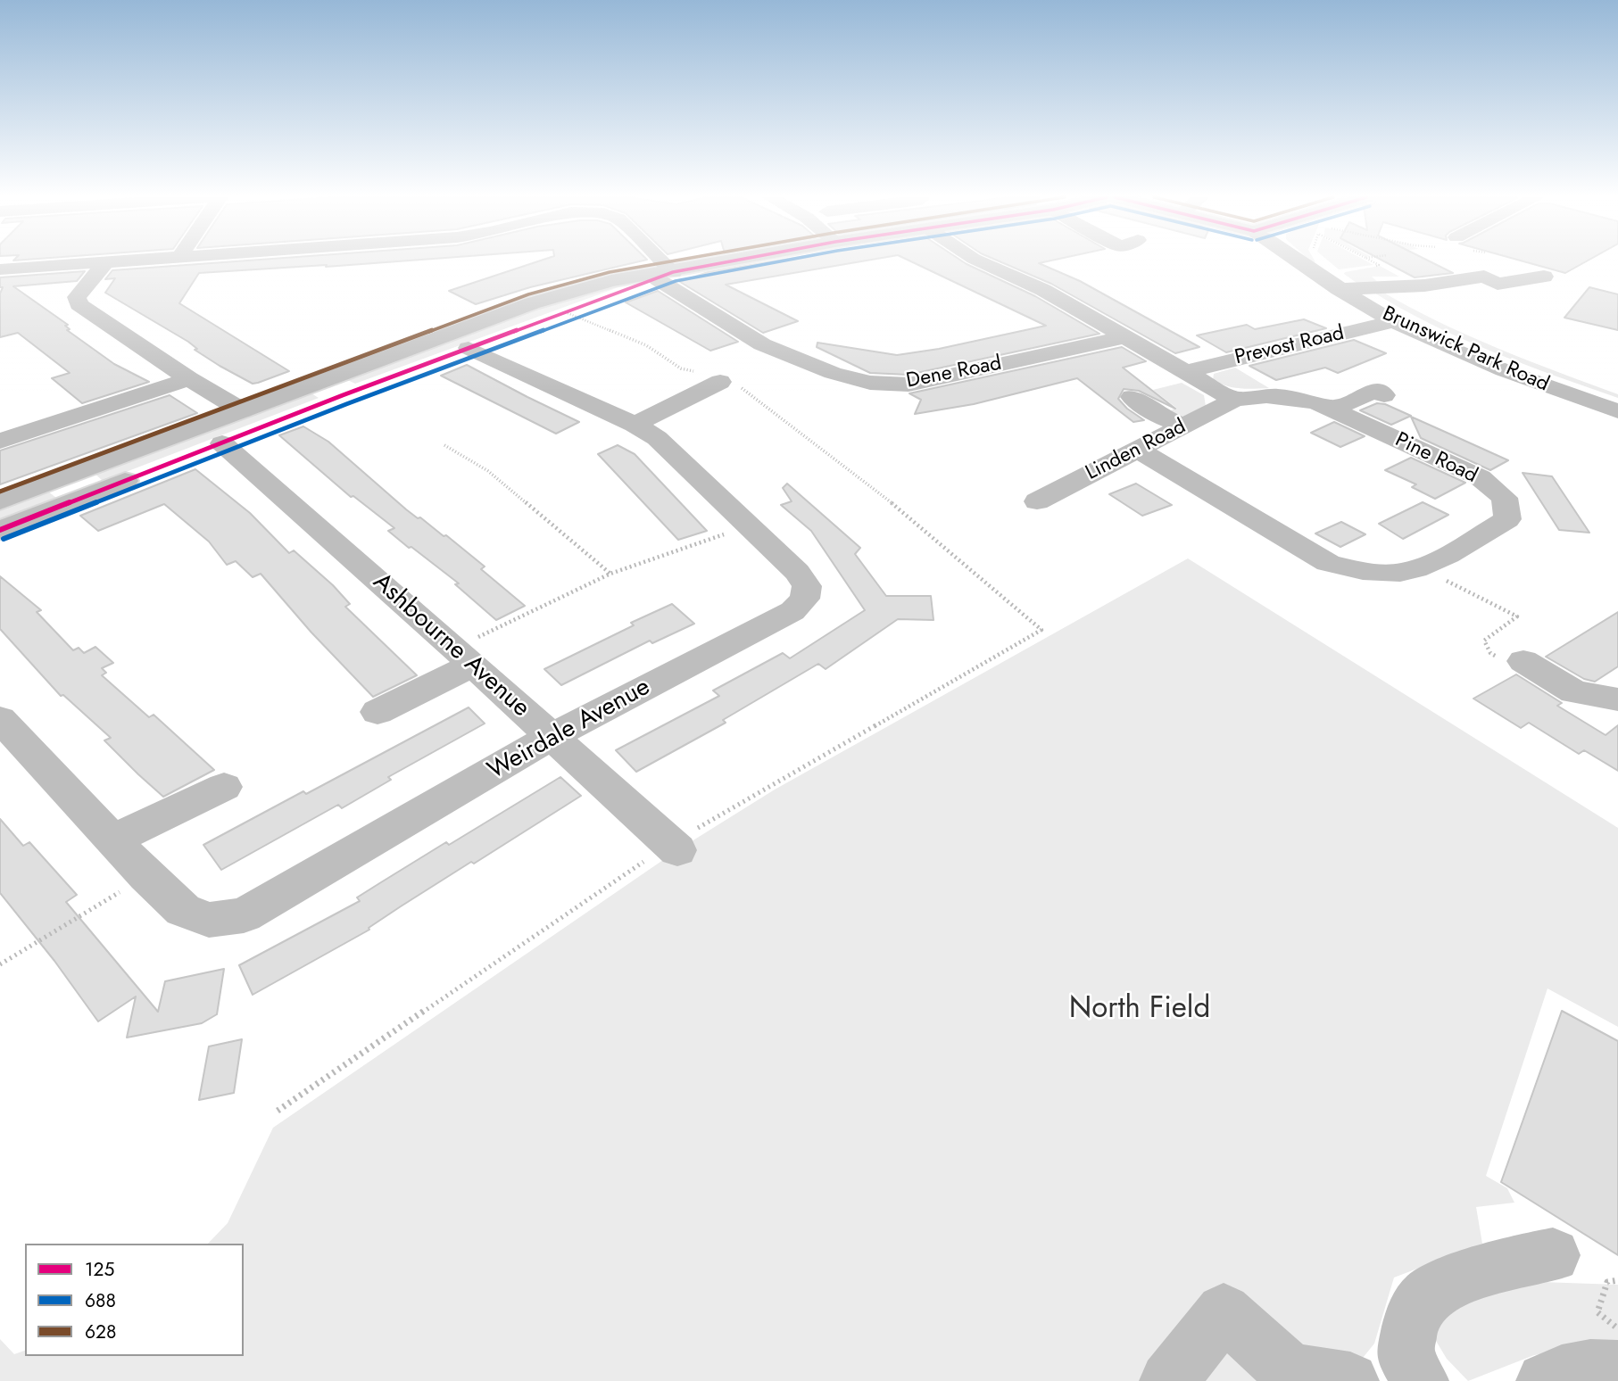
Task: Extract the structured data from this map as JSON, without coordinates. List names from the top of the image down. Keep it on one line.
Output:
{"streets":{"street":["Prevost Road","Brunswick Park Road","Dene Road","Linden Road","Pine Road","Ashbourne Avenue","Weirdale Avenue"]},"crossings":[["Prevost Road","Brunswick Park Road"],["Linden Road","Pine Road"],["Ashbourne Avenue","Weirdale Avenue"]],"parks":["North Field"],"lines":["transit line 125","transit line 688","transit line 628"],"legend":["125","688","628"]}
